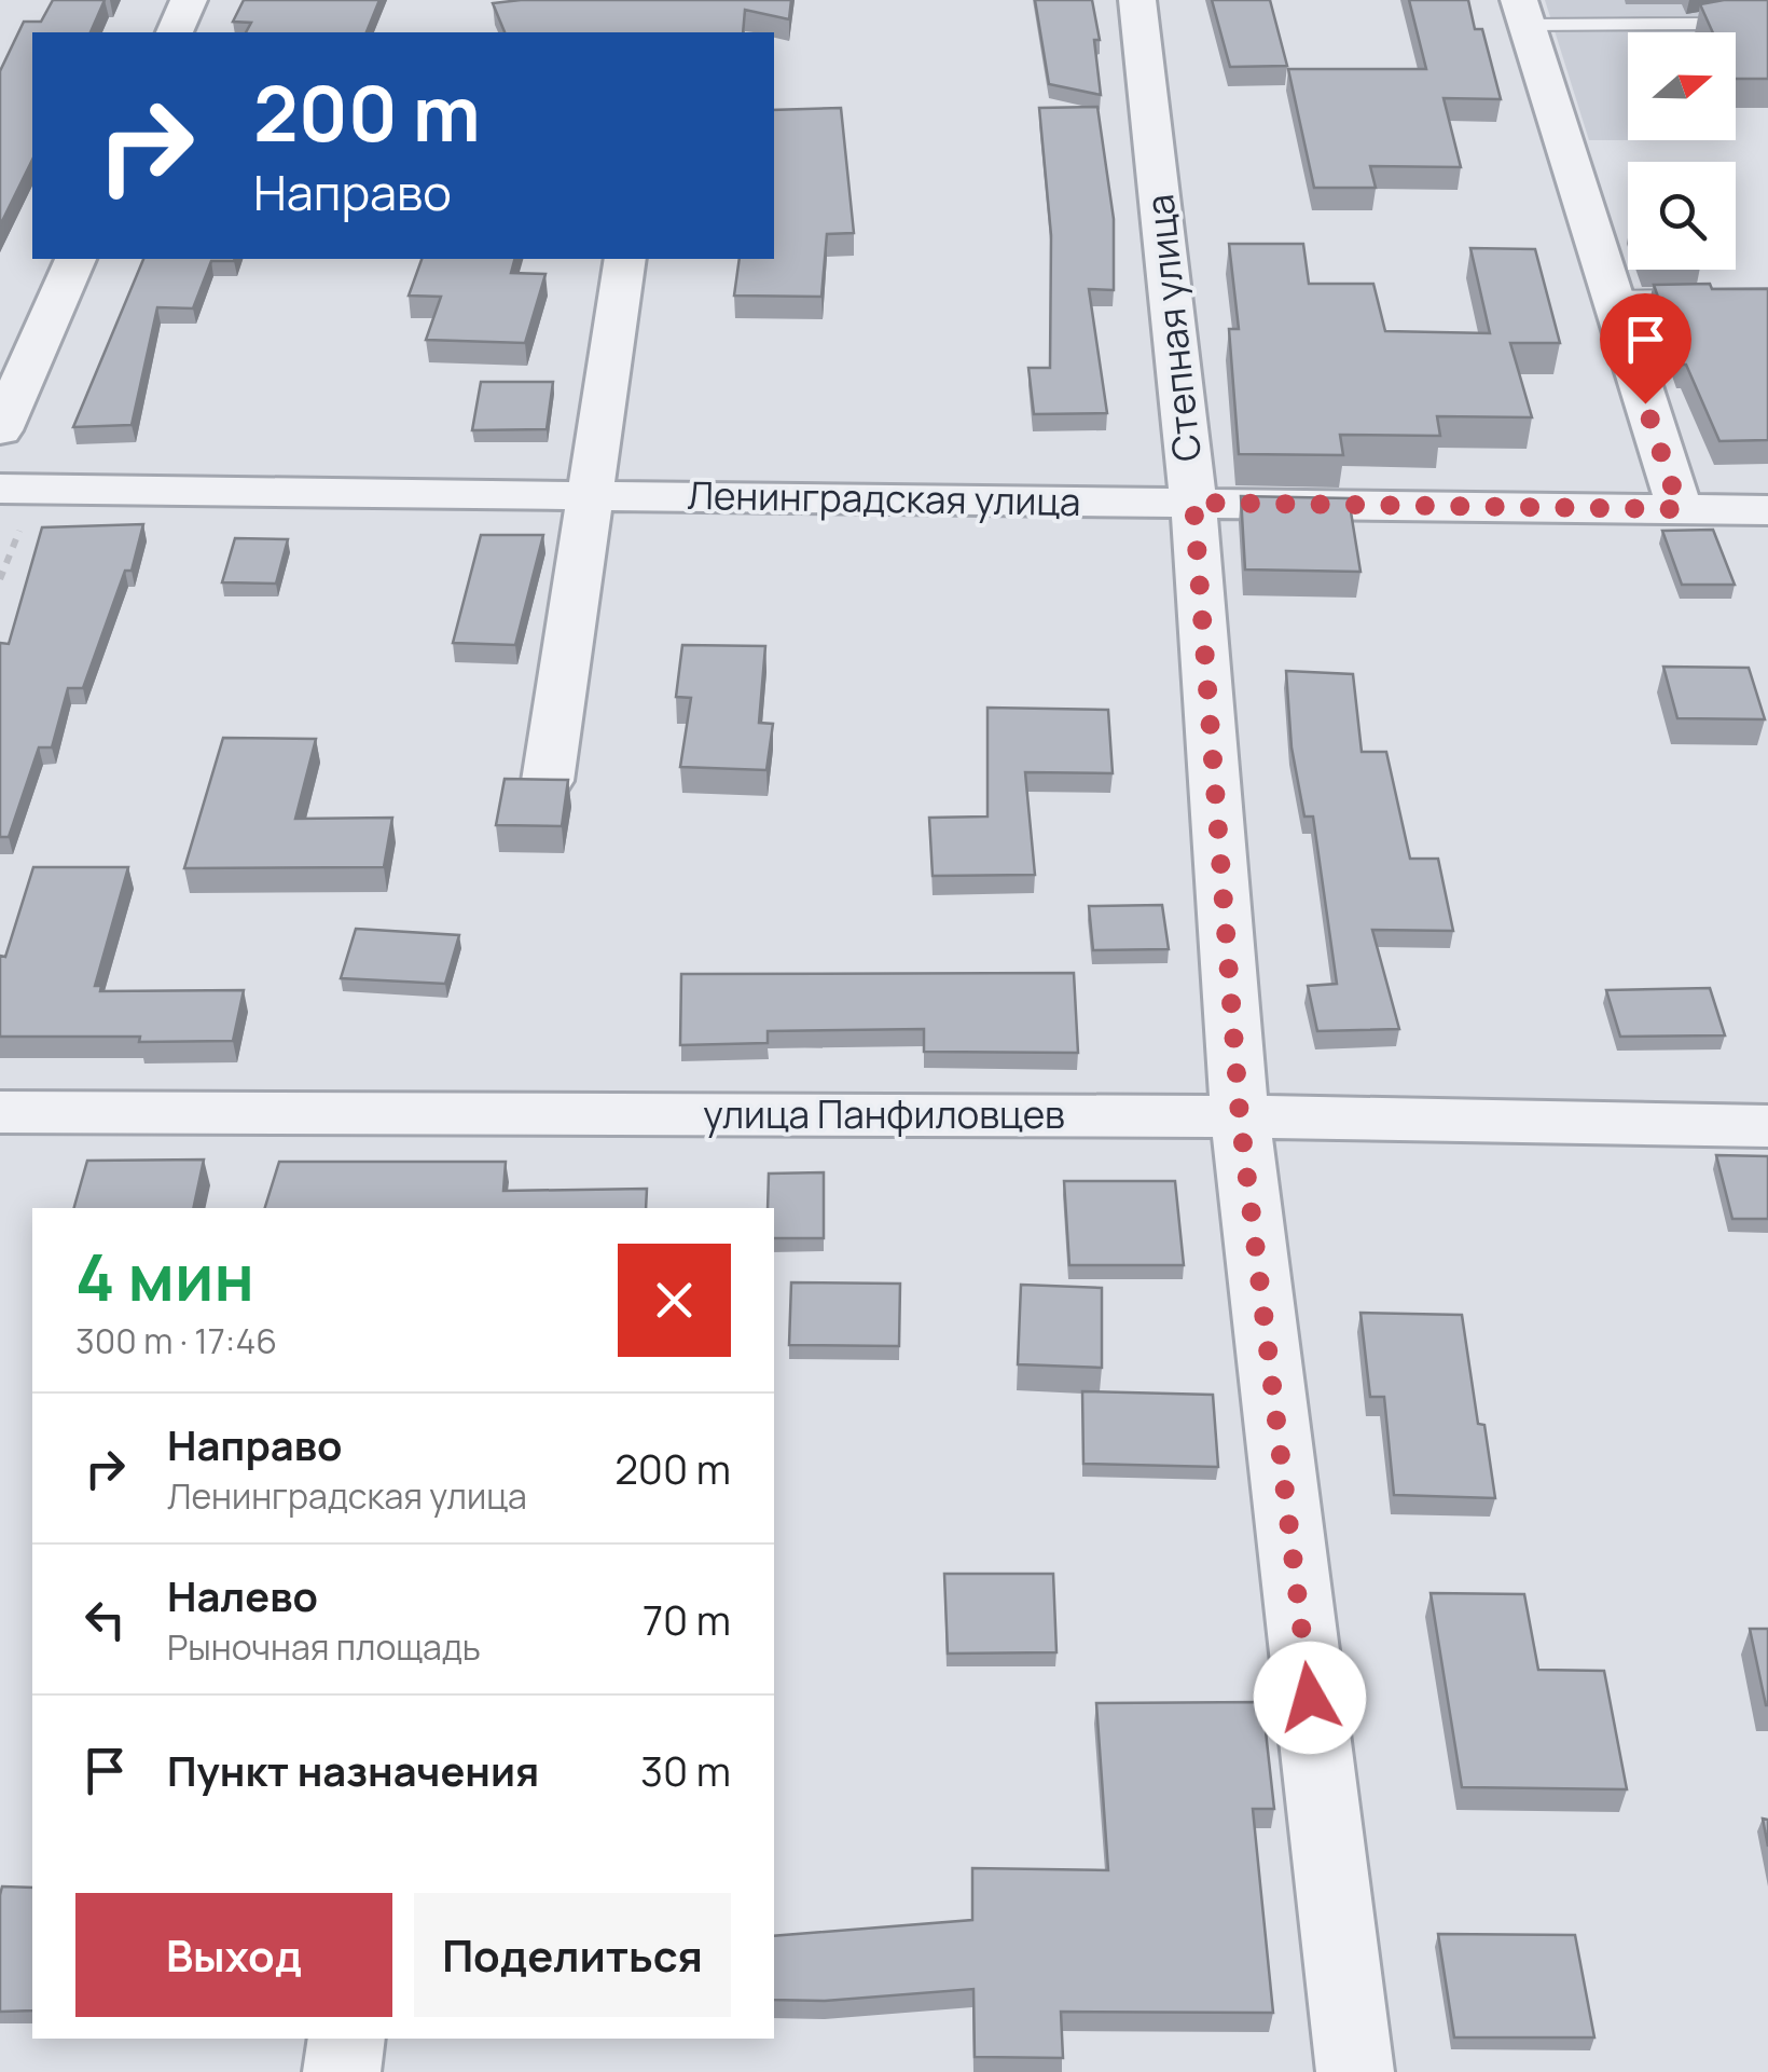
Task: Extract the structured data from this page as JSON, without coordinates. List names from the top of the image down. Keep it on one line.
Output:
{"streets":{"street":["Степная улица","Ленинградская улица","улица Панфиловцев"]},"crossings":[["Степная улица","Ленинградская улица"],["Степная улица","улица Панфиловцев"]],"north":"right","page":{"turn":["200 m","Направо"],"heading":["4 мин","300 m · 17:46"],"list":[{"name":"Направо","note":"Ленинградская улица","value":"200 m"},{"name":"Налево","note":"Рыночная площадь","value":"70 m"},{"name":"Пункт назначения","value":"30 m"}],"buttons":["Выход","Поделиться"]}}
